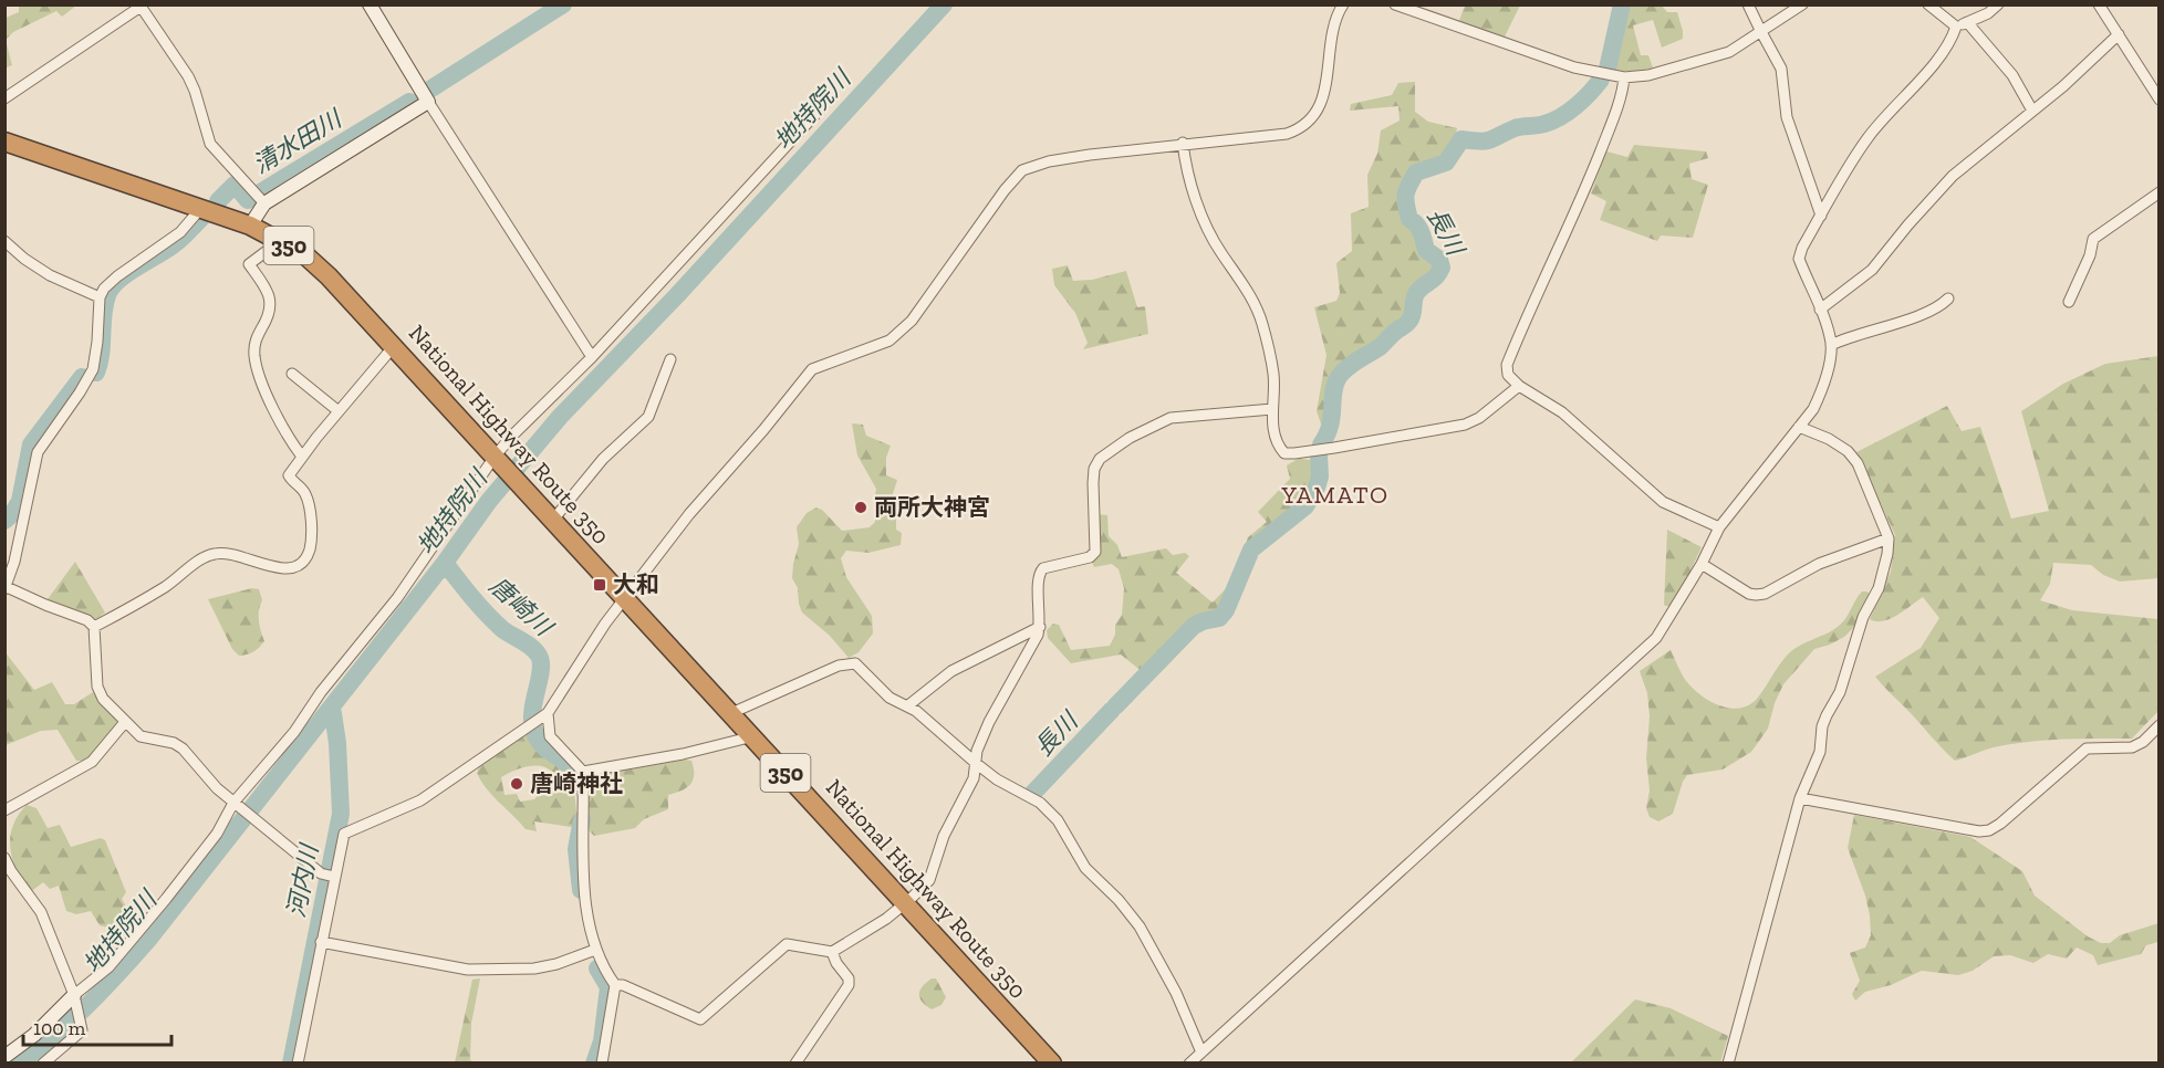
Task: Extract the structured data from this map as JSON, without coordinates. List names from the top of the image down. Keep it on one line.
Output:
{"streets":{"highway":["350","National Highway Route 350"]},"districts":["YAMATO"],"water":["地持院川","清水田川","長川","唐崎川","河内川"],"places":{"other":["両所大神宮","唐崎神社"],"transit":["大和"]},"scale_bar":"100 m"}
